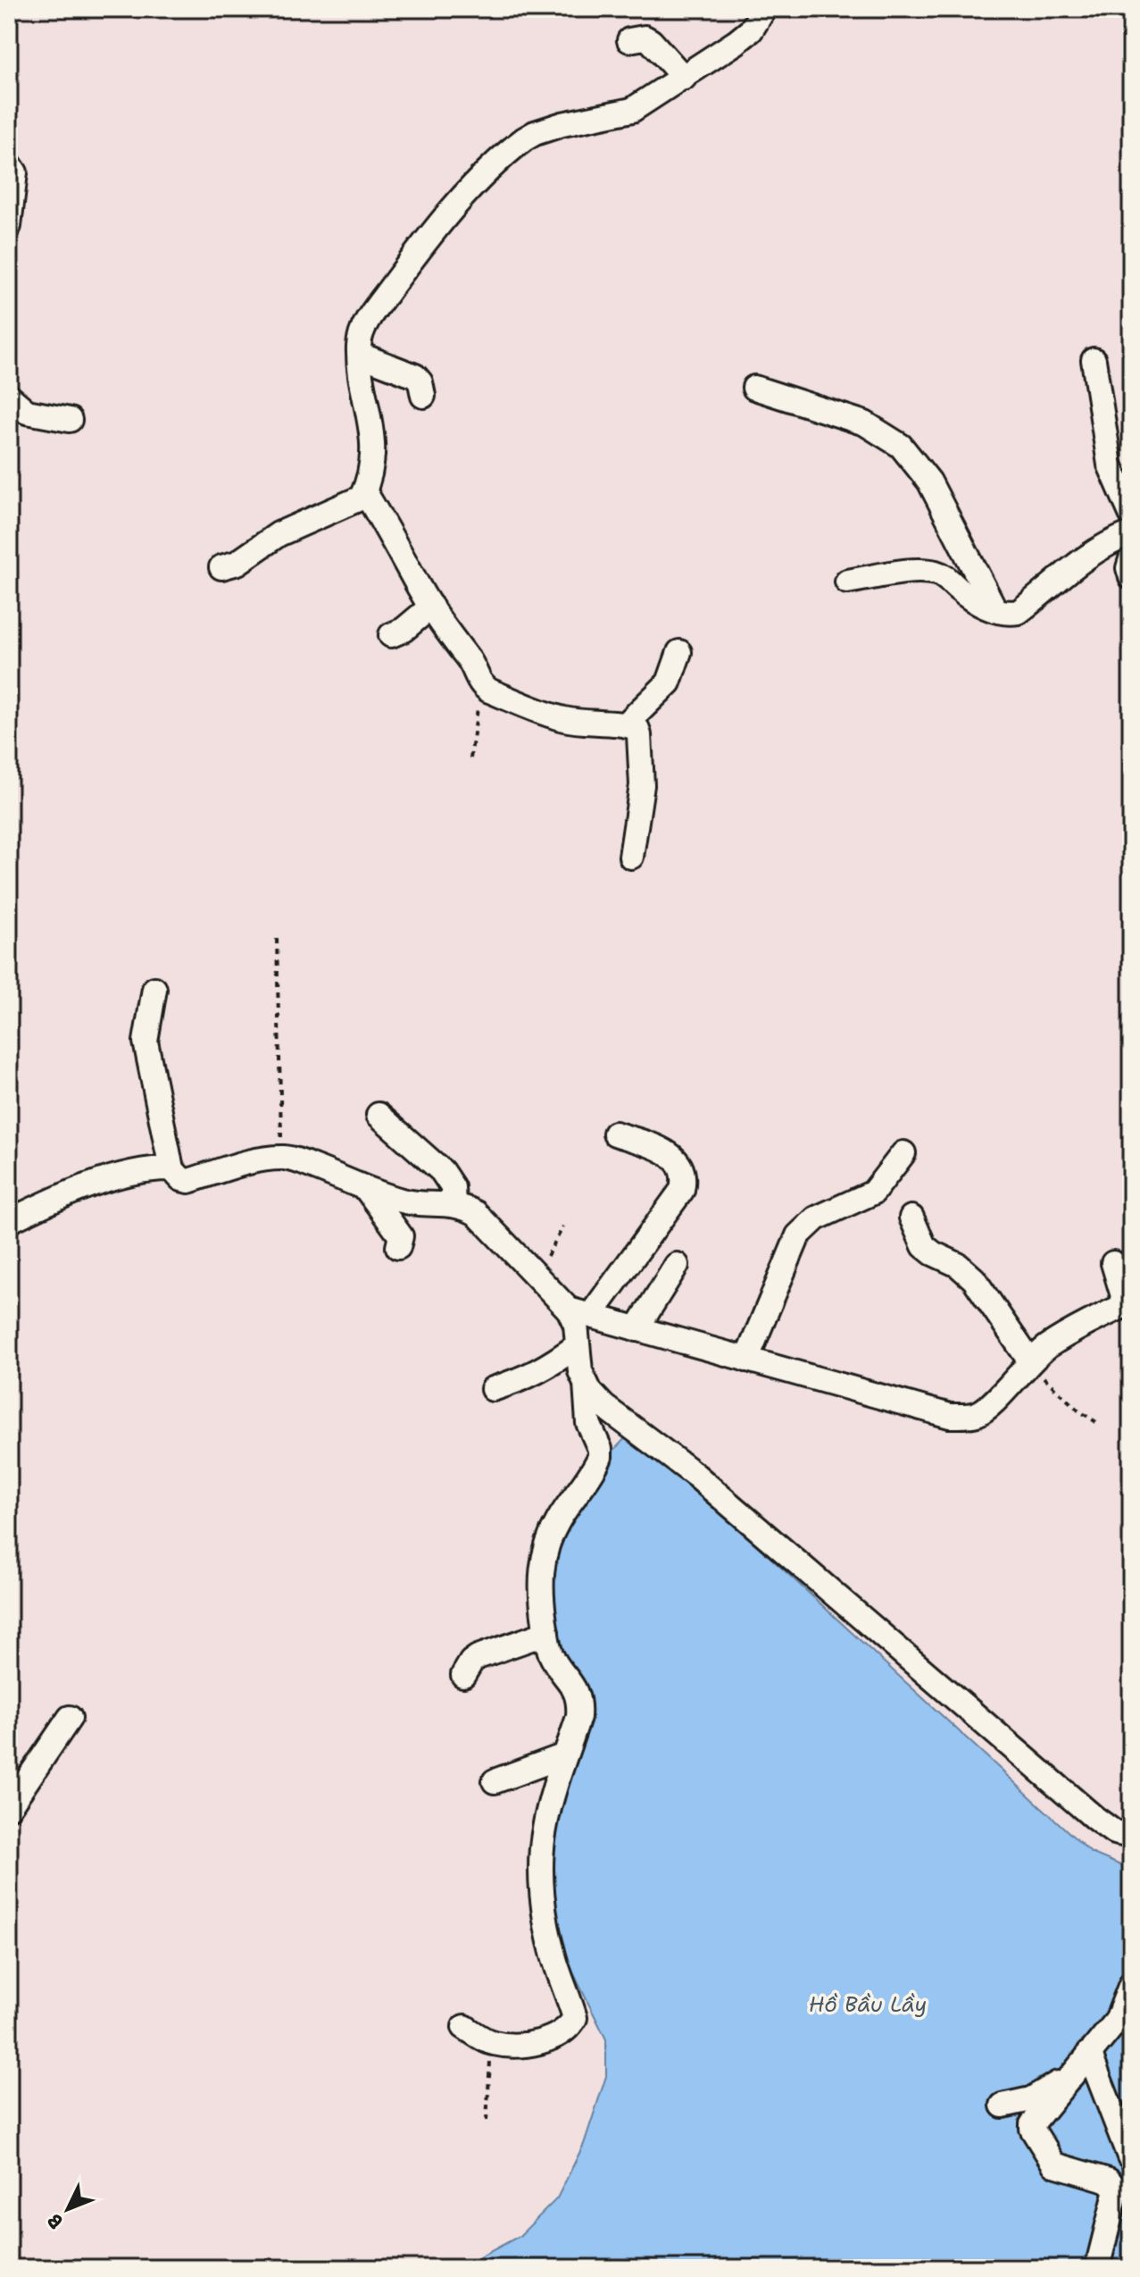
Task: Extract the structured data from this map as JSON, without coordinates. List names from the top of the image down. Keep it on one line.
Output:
{"water":["Hồ Bầu Lầy"],"north":"bottom left"}
